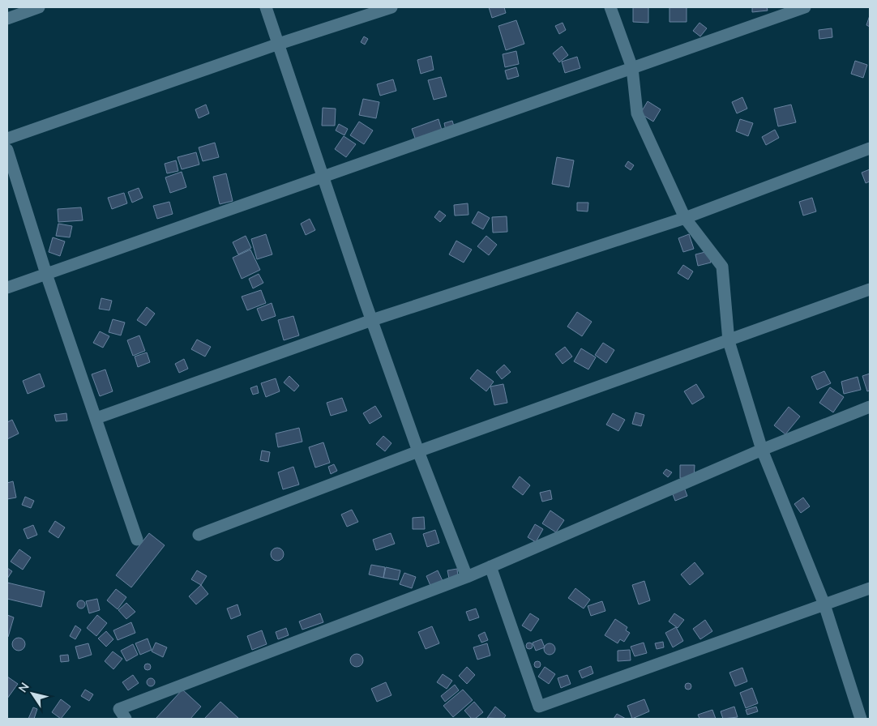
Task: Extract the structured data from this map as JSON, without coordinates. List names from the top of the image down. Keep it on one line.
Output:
{"north":"top left"}
